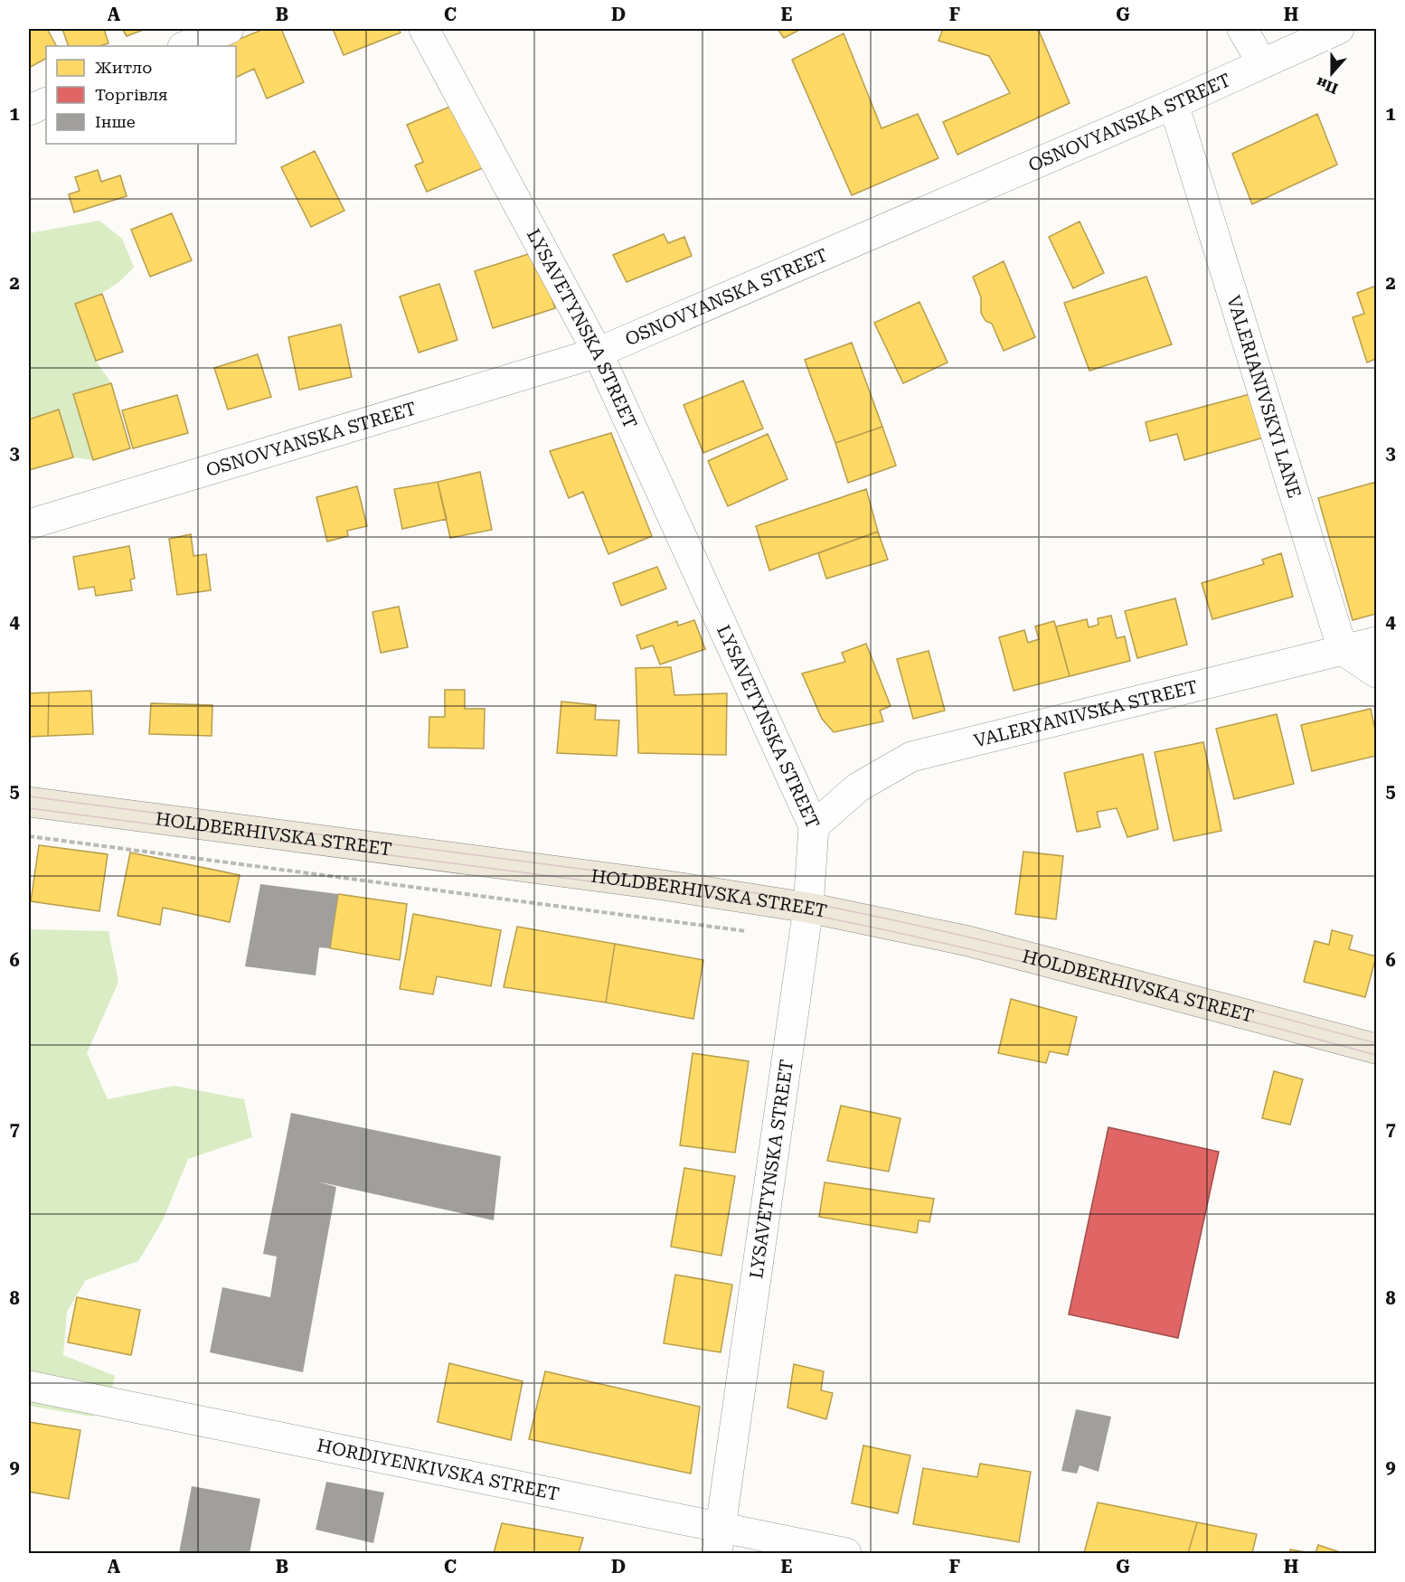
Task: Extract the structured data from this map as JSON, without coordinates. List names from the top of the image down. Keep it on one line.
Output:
{"streets":{"main road":["HOLDBERHIVSKA STREET"],"street":["OSNOVYANSKA STREET","LYSAVETYNSKA STREET","VALERIANIVSKYI LANE","VALERYANIVSKA STREET","HORDIYENKIVSKA STREET"]},"crossings":[["OSNOVYANSKA STREET","LYSAVETYNSKA STREET"],["OSNOVYANSKA STREET","VALERIANIVSKYI LANE"],["LYSAVETYNSKA STREET","VALERYANIVSKA STREET"],["LYSAVETYNSKA STREET","HOLDBERHIVSKA STREET"],["LYSAVETYNSKA STREET","HORDIYENKIVSKA STREET"],["VALERIANIVSKYI LANE","VALERYANIVSKA STREET"]],"legend":["Житло","Торгівля","Інше"],"north":"bottom","grid":{"columns":["A","B","C","D","E","F","G","H"],"rows":["1","2","3","4","5","6","7","8","9"]}}
